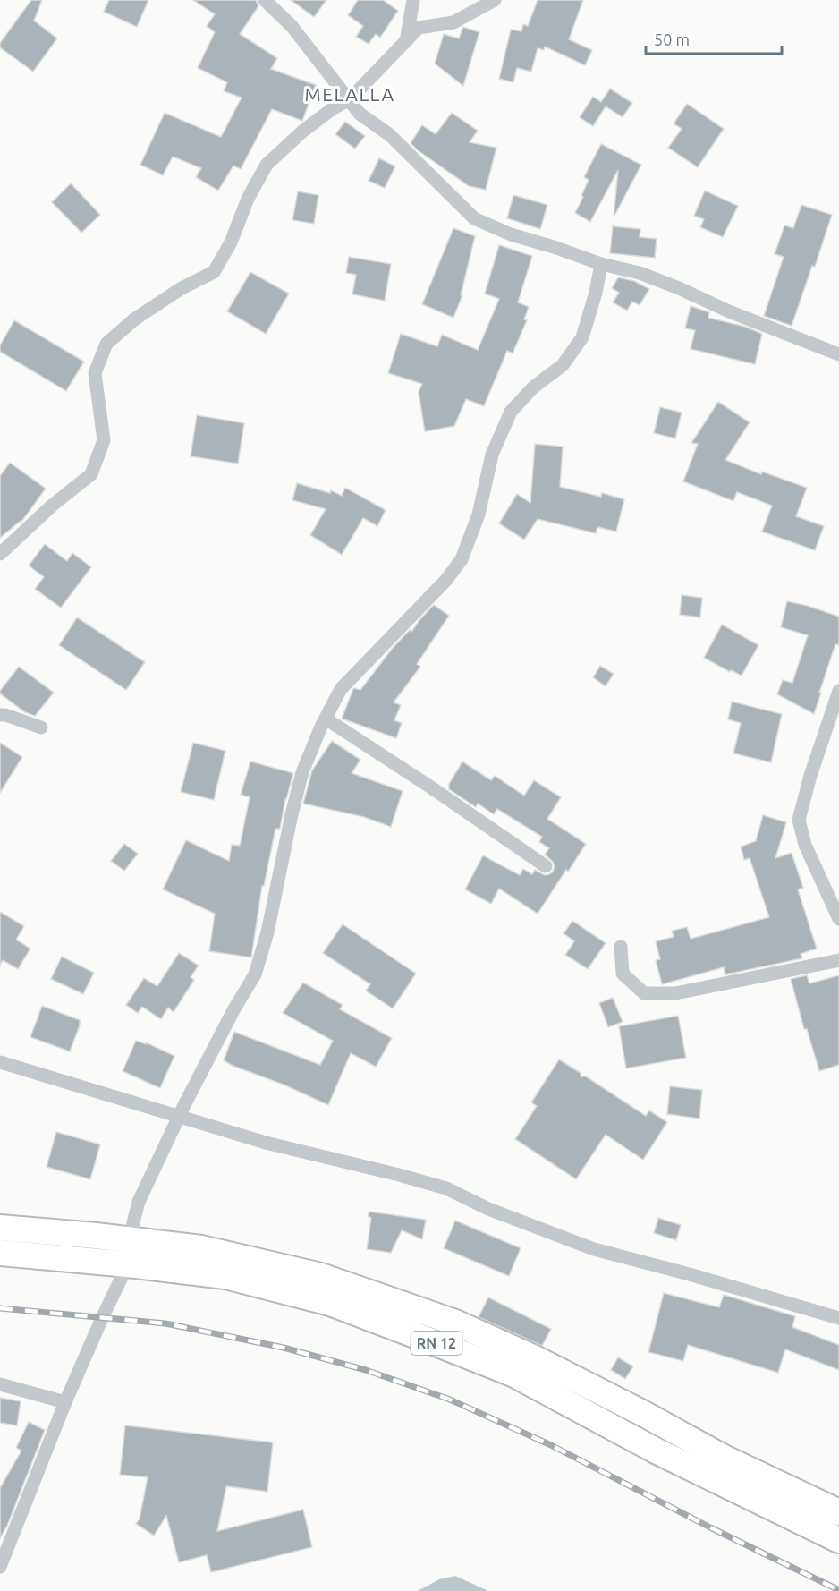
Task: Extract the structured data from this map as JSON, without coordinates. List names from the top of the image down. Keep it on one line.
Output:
{"streets":{"highway":["RN 12"]},"districts":["MELALLA"],"scale_bar":"50 m"}
